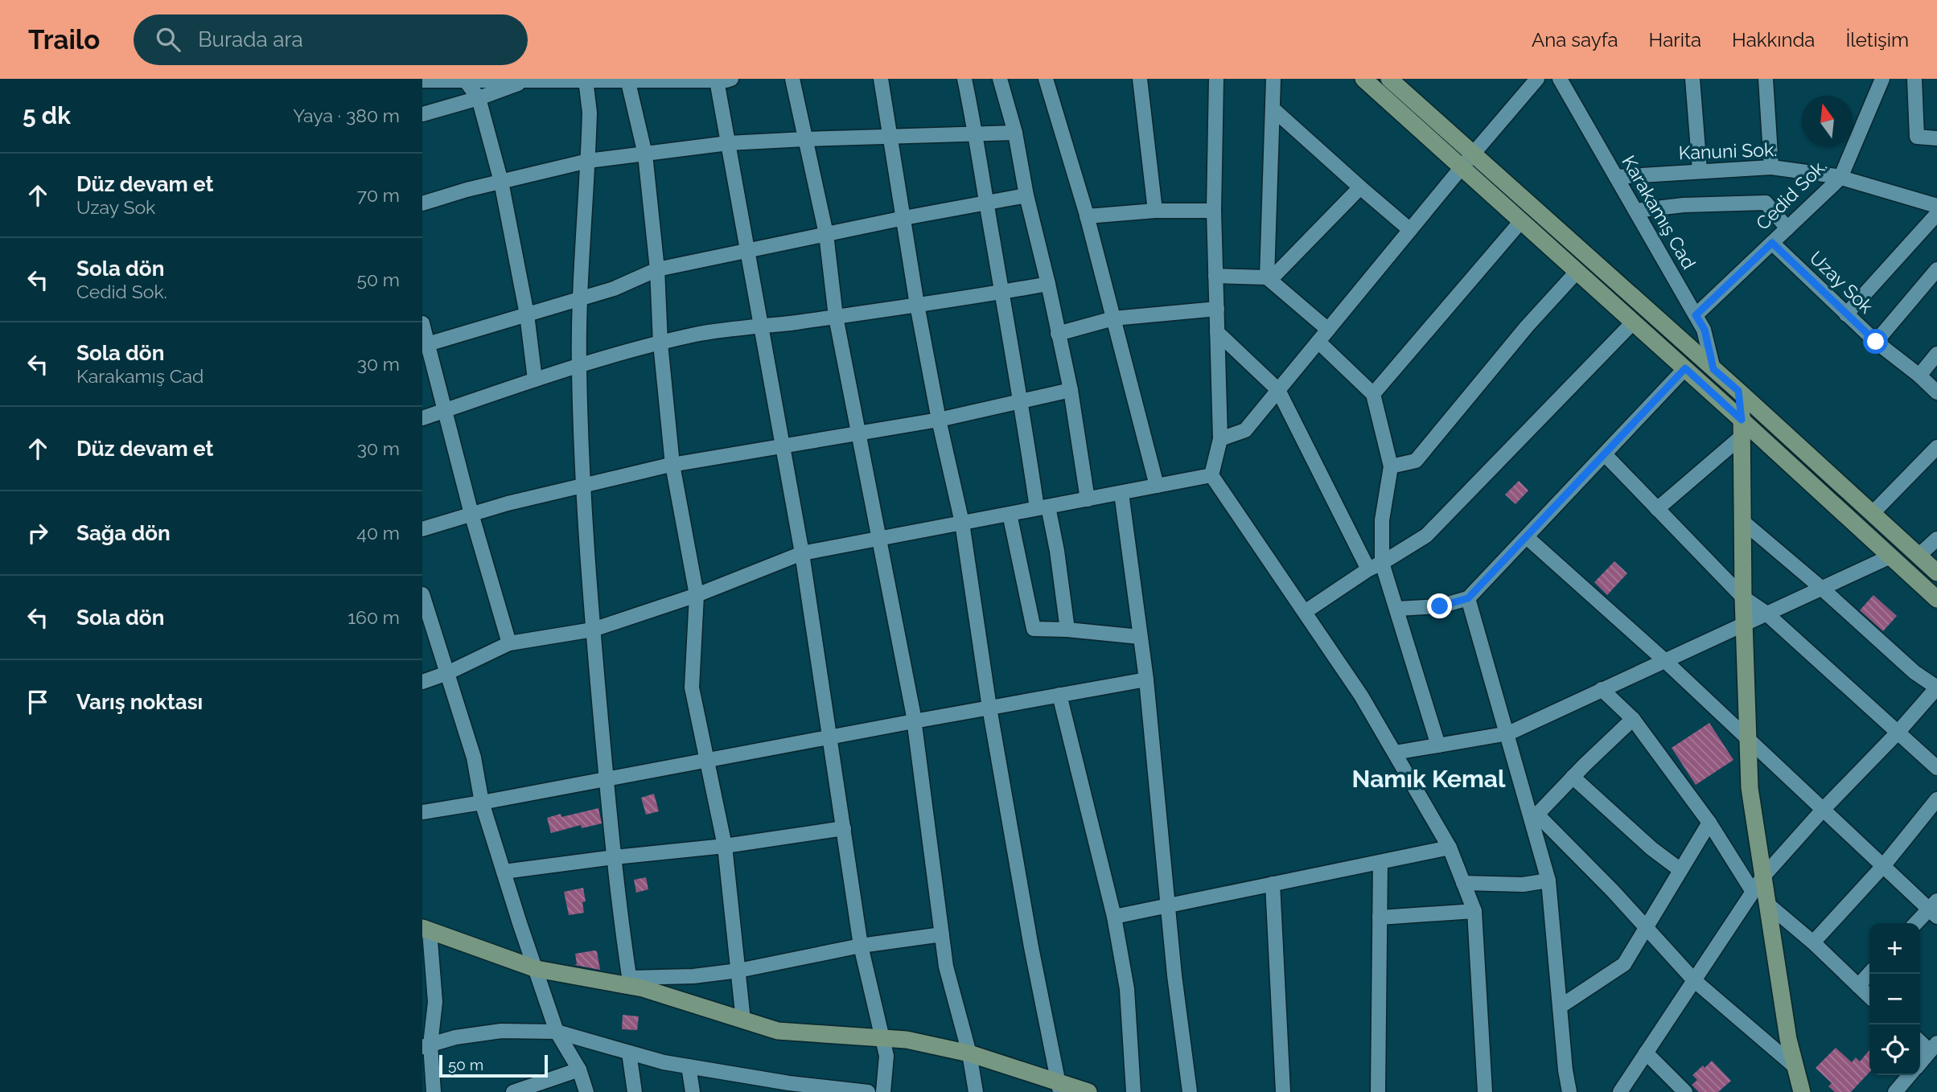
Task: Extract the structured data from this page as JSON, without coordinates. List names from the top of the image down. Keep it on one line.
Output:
{"streets":{"street":["Kanuni Sok.","Cedid Sok.","Karakamış Cad","Uzay Sok"]},"crossings":[["Kanuni Sok.","Cedid Sok."],["Kanuni Sok.","Karakamış Cad"],["Cedid Sok.","Karakamış Cad"],["Cedid Sok.","Uzay Sok"]],"districts":["Namık Kemal"],"scale_bar":"50 m","north":"top","page":{"header":"Trailo","search":"Burada ara","nav":["Ana sayfa","Harita","Hakkında","İletişim"],"heading":["5 dk","Yaya · 380 m"],"list":[["Düz devam et","Uzay Sok","70 m"],["Sola dön","Cedid Sok.","50 m"],["Sola dön","Karakamış Cad","30 m"],["Düz devam et","30 m"],["Sağa dön","40 m"],["Sola dön","160 m"],"Varış noktası"],"map_buttons":["+","−"],"scale":"50 m"}}
